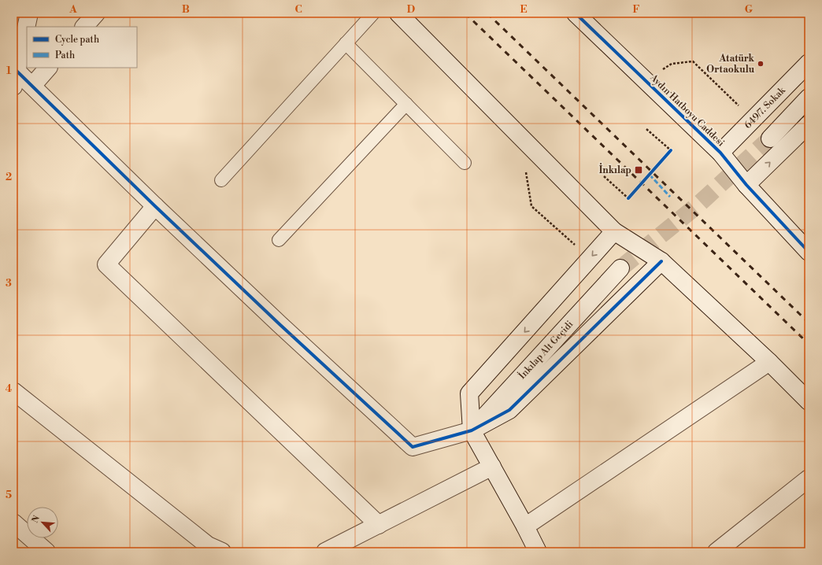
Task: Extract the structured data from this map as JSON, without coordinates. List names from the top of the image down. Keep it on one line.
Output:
{"streets":{"street":["649/7. Sokak","Aydın Hatboyu Caddesi","İnkılap Alt Geçidi"]},"crossings":[["649/7. Sokak","Aydın Hatboyu Caddesi"]],"places":{"other":["Atatürk Ortaokulu"],"transit":["İnkılap"]},"legend":["Cycle path","Path"],"north":"top left","grid":{"columns":["A","B","C","D","E","F","G"],"rows":["1","2","3","4","5"]}}
